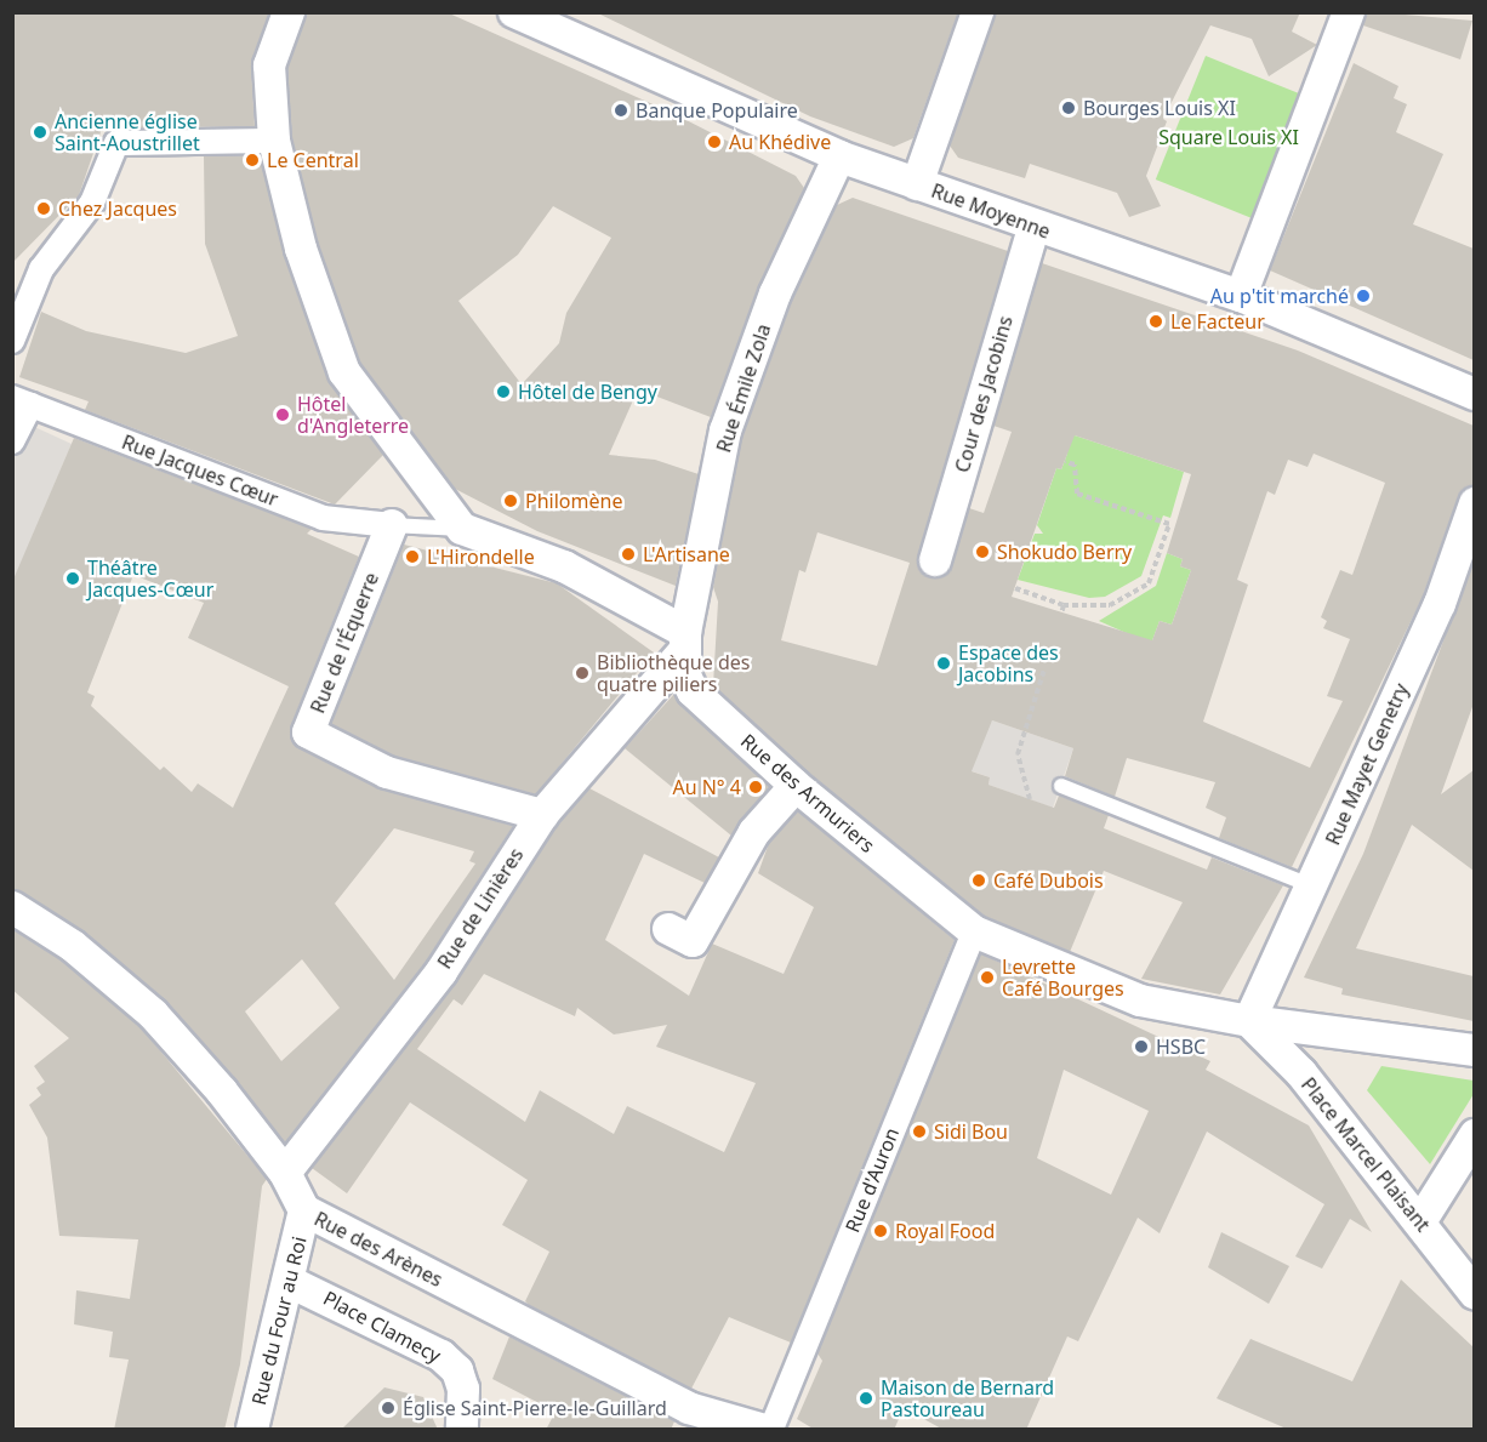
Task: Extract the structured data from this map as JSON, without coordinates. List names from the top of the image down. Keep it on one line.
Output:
{"streets":{"street":["Rue Moyenne","Rue Émile Zola","Cour des Jacobins","Rue Jacques Cœur","Rue de l'Équerre","Rue Mayet Genetry","Rue des Armuriers","Rue de Linières","Place Marcel Plaisant","Rue d'Auron","Rue des Arènes","Rue du Four au Roi","Place Clamecy"]},"crossings":[["Rue Moyenne","Rue Émile Zola"],["Rue Moyenne","Cour des Jacobins"],["Rue Émile Zola","Rue des Armuriers"],["Rue Émile Zola","Rue de Linières"],["Rue Jacques Cœur","Rue de l'Équerre"],["Rue de l'Équerre","Rue de Linières"],["Rue Mayet Genetry","Rue des Armuriers"],["Rue Mayet Genetry","Place Marcel Plaisant"],["Rue des Armuriers","Rue de Linières"],["Rue des Armuriers","Place Marcel Plaisant"],["Rue des Armuriers","Rue d'Auron"],["Rue de Linières","Rue des Arènes"],["Rue des Arènes","Rue du Four au Roi"],["Rue du Four au Roi","Place Clamecy"]],"parks":["Square Louis XI"],"places":["Bourges Louis XI","Banque Populaire","Ancienne église Saint-Aoustrillet","Au Khédive","Le Central","Chez Jacques","Au p'tit marché","Le Facteur","Hôtel de Bengy","Hôtel d'Angleterre","Philomène","Shokudo Berry","L'Artisane","L'Hirondelle","Théâtre Jacques-Cœur","Espace des Jacobins","Bibliothèque des quatre piliers","Au N° 4","Café Dubois","Levrette Café Bourges","HSBC","Sidi Bou","Royal Food","Maison de Bernard Pastoureau","Église Saint-Pierre-le-Guillard"]}
